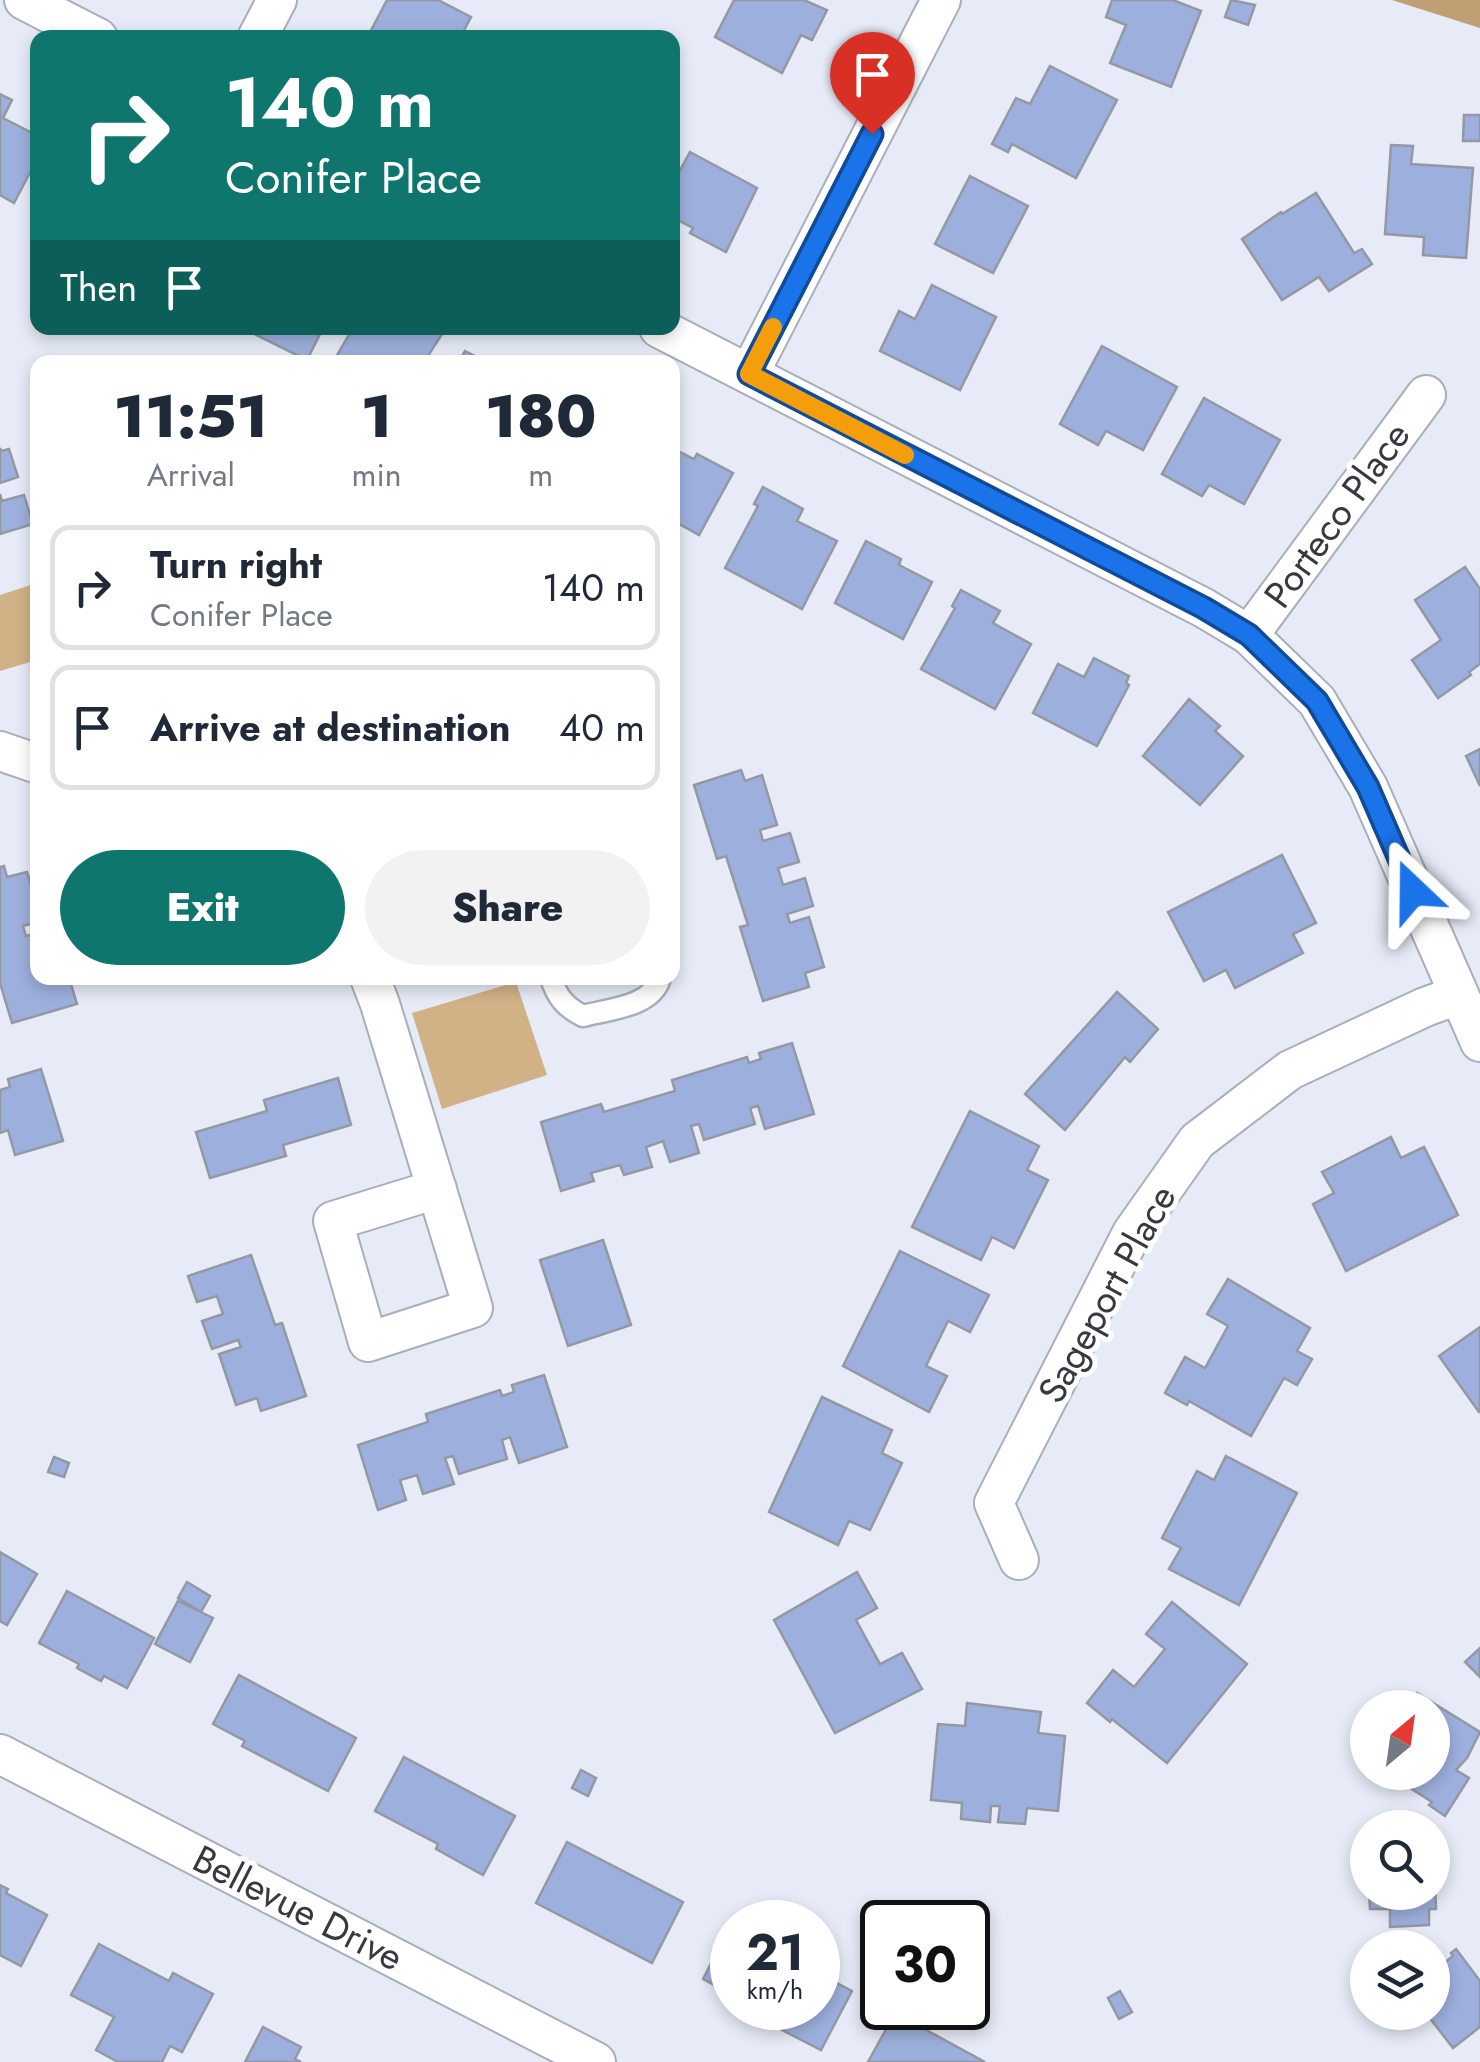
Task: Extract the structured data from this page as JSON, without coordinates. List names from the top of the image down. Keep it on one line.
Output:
{"streets":{"street":["Porteco Place","Sageport Place","Bellevue Drive"]},"north":"top right","page":{"turn":["140 m","Conifer Place"],"then":"Then","eta":["11:51","Arrival","1","min","180","m"],"list":[{"name":"Turn right","note":"Conifer Place","value":"140 m"},{"name":"Arrive at destination","value":"40 m"}],"buttons":["Exit","Share"],"speed":"21 km/h","limit":"30"}}
